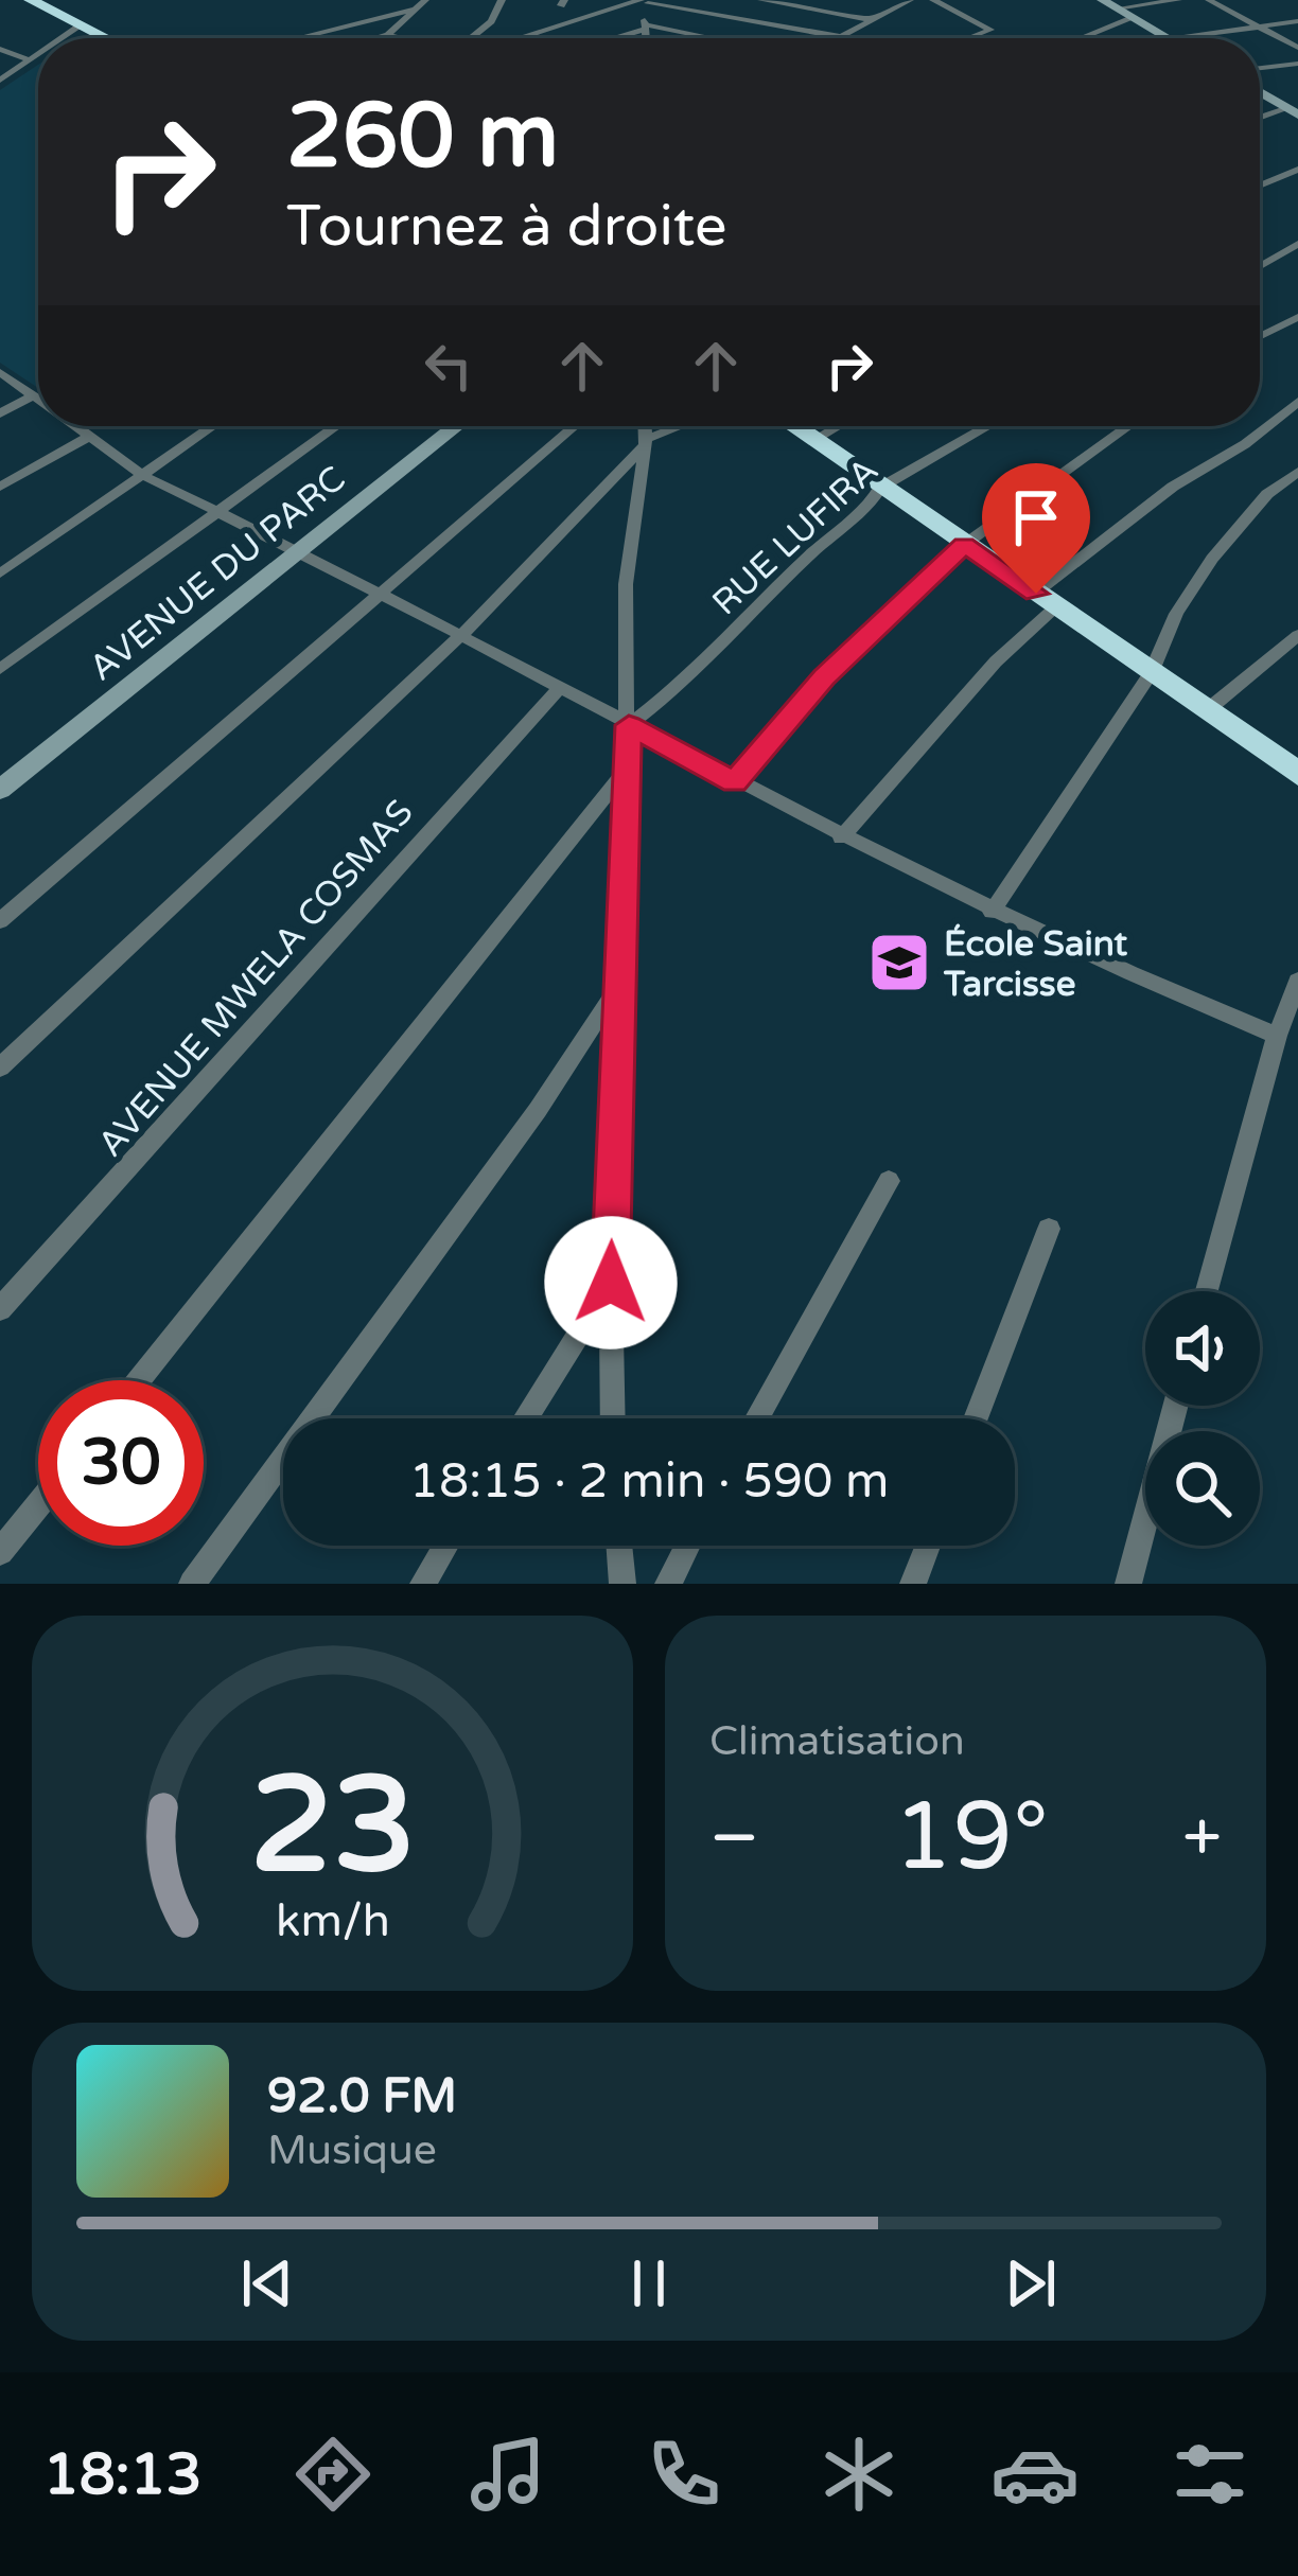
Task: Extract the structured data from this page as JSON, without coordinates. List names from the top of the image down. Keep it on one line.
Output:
{"streets":{"street":["RUE LUFIRA","AVENUE DU PARC","AVENUE MWELA COSMAS"]},"places":{"school or university":["École Saint Tarcisse"]},"page":{"turn":["260 m","Tournez à droite"],"limit":"30","trip":"18:15 · 2 min · 590 m","tile":"Climatisation","heat":["−","19°","+"],"song":["92.0 FM","Musique"],"tabs":"18:13","gauge":["23","km/h"]}}
